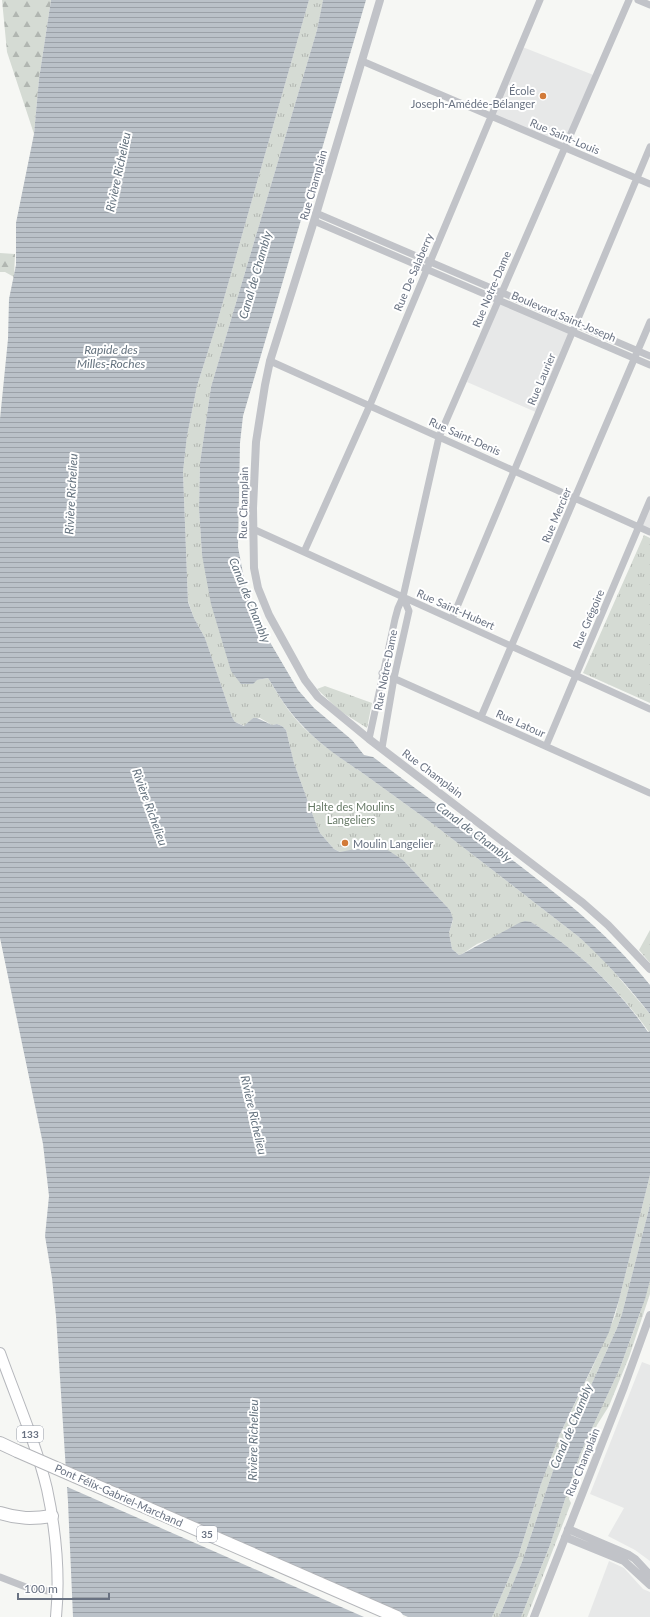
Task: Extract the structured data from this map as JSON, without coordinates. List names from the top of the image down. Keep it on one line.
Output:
{"streets":{"highway":["Pont Félix-Gabriel-Marchand","35"],"main road":["133"],"street":["Rue Saint-Louis","Rue Champlain","Rue De Salaberry","Rue Notre-Dame","Boulevard Saint-Joseph","Rue Laurier","Rue Saint-Denis","Rue Mercier","Rue Saint-Hubert","Rue Grégoire","Rue Latour"]},"crossings":[["Rue Saint-Louis","Rue Champlain"],["Rue Saint-Louis","Rue De Salaberry"],["Rue Saint-Louis","Rue Notre-Dame"],["Rue Saint-Louis","Rue Laurier"],["Rue Champlain","Rue Notre-Dame"],["Rue Champlain","Boulevard Saint-Joseph"],["Rue Champlain","Rue Saint-Denis"],["Rue Champlain","Rue Saint-Hubert"],["Rue De Salaberry","Boulevard Saint-Joseph"],["Rue De Salaberry","Rue Saint-Denis"],["Rue De Salaberry","Rue Saint-Hubert"],["Rue Notre-Dame","Boulevard Saint-Joseph"],["Rue Notre-Dame","Rue Saint-Denis"],["Rue Notre-Dame","Rue Saint-Hubert"],["Rue Notre-Dame","Rue Latour"],["Boulevard Saint-Joseph","Rue Laurier"],["Boulevard Saint-Joseph","Rue Mercier"],["Rue Laurier","Rue Saint-Denis"],["Rue Laurier","Rue Saint-Hubert"],["Rue Saint-Denis","Rue Mercier"],["Rue Saint-Denis","Rue Grégoire"],["Rue Mercier","Rue Saint-Hubert"],["Rue Mercier","Rue Latour"],["Rue Saint-Hubert","Rue Grégoire"],["Rue Grégoire","Rue Latour"],["Pont Félix-Gabriel-Marchand","35"]],"water":["Rivière Richelieu","Canal de Chambly","Rapide des Milles-Roches"],"parks":["Halte des Moulins Langeliers"],"places":["École Joseph-Amédée-Bélanger","Moulin Langelier"],"scale_bar":"100 m"}
